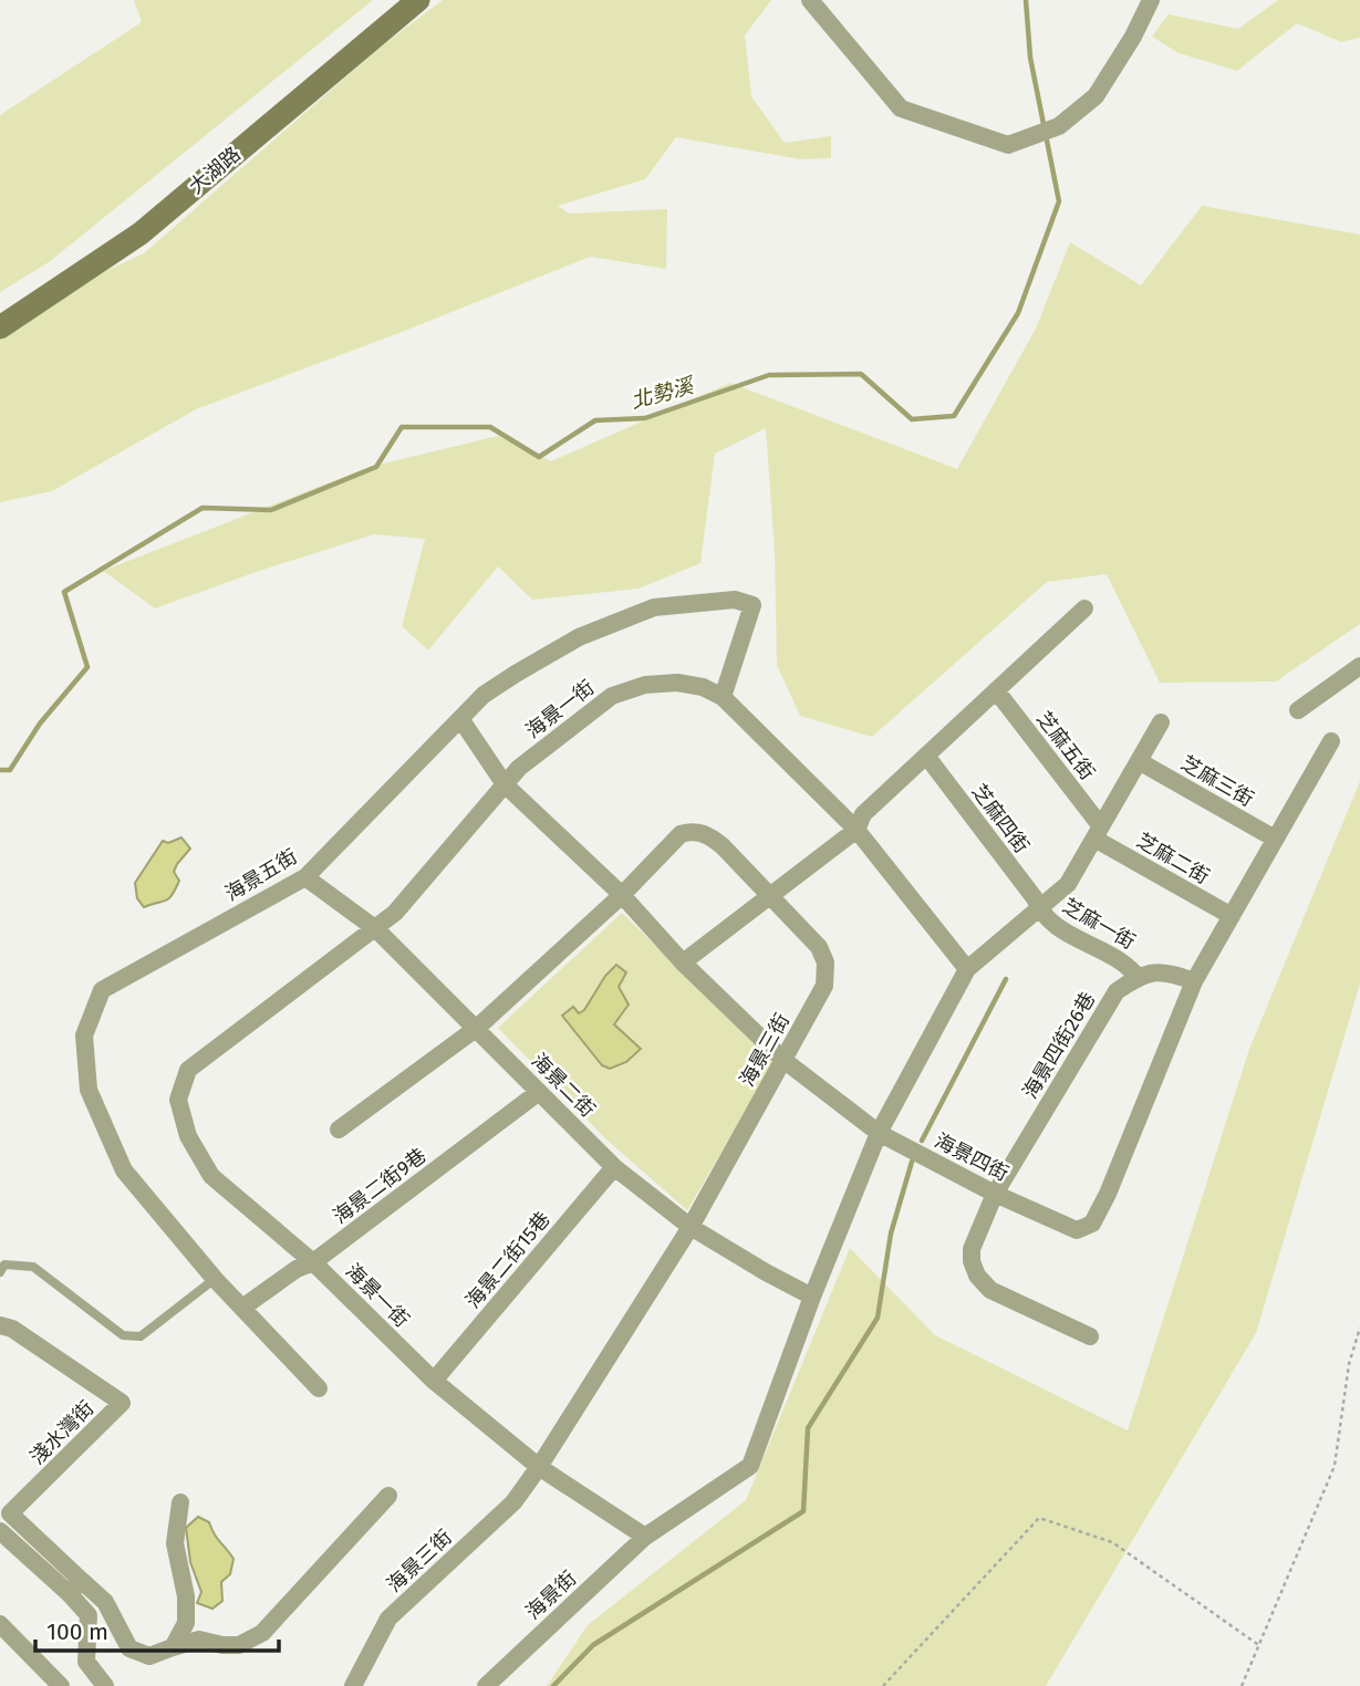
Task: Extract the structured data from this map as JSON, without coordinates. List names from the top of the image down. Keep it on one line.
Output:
{"streets":{"street":["大湖路","海景一街","芝麻五街","芝麻三街","芝麻四街","芝麻二街","海景五街","芝麻一街","海景四街26巷","海景三街","海景二街","海景四街","海景二街9巷","海景二街15巷","淺水灣街","海景街"]},"crossings":[["海景一街","海景五街"],["海景一街","海景三街"],["海景一街","海景二街"],["海景一街","海景四街"],["海景一街","海景二街9巷"],["海景一街","海景二街15巷"],["海景一街","海景街"],["芝麻五街","芝麻二街"],["芝麻三街","海景四街"],["芝麻四街","芝麻一街"],["芝麻二街","海景四街"],["海景五街","海景二街"],["海景五街","海景四街"],["海景五街","海景二街9巷"],["芝麻一街","海景四街26巷"],["海景四街26巷","海景四街"],["海景三街","海景二街"],["海景三街","海景四街"],["海景二街","海景二街9巷"],["海景二街","海景二街15巷"]],"water":["北勢溪"],"scale_bar":"100 m"}
